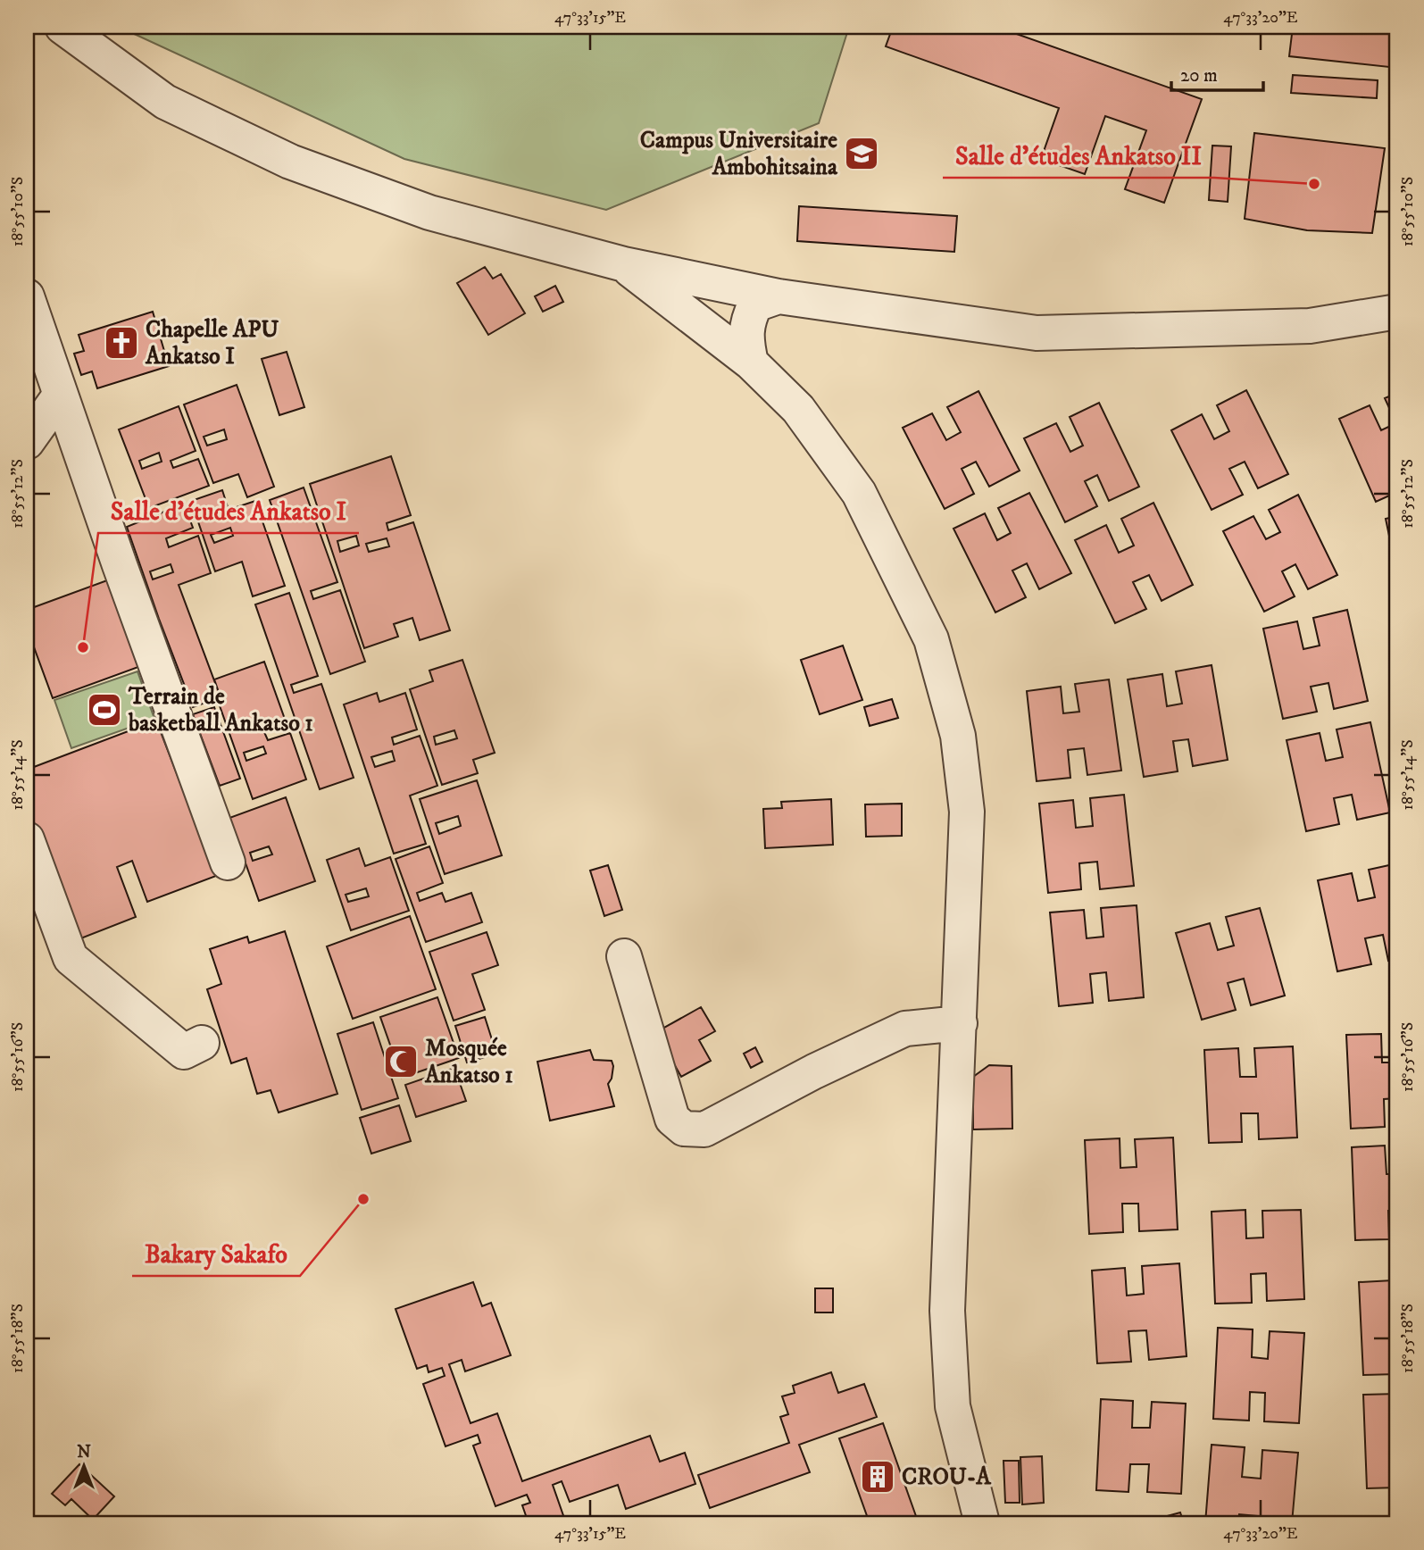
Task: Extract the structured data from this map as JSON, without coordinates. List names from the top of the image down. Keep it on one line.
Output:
{"places":{"school or university":["Campus Universitaire Ambohitsaina"],"other":["Salle d'études Ankatso II","Salle d'études Ankatso I","Bakary Sakafo"],"church":["Chapelle APU Ankatso I"],"sports":["Terrain de basketball Ankatso 1"],"mosque":["Mosquée Ankatso 1"],"building":["CROU-A"]},"scale_bar":"20 m","north":"top","coordinates":["47°33'15\"E","47°33'20\"E","18°55'10\"S","18°55'12\"S","18°55'14\"S","18°55'16\"S","18°55'18\"S"]}
